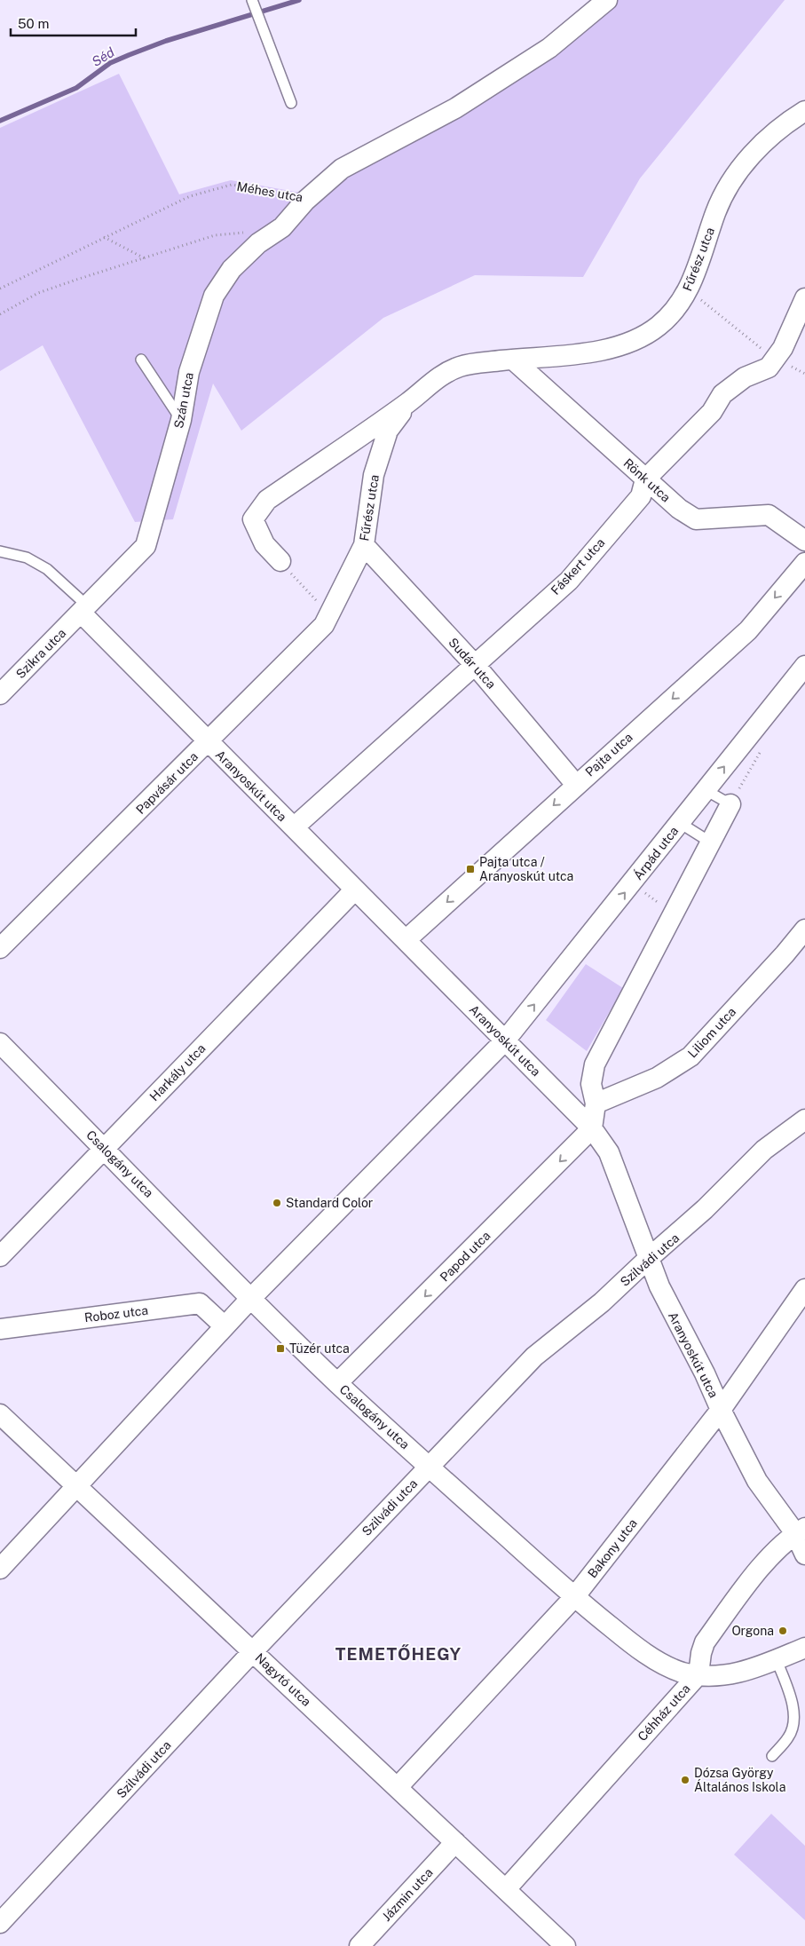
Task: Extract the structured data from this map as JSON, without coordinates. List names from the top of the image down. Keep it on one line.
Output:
{"streets":{"street":["Méhes utca","Fűrész utca","Szán utca","Rönk utca","Fáskert utca","Szikra utca","Sudár utca","Pajta utca","Papvásár utca","Aranyoskút utca","Árpád utca","Liliom utca","Harkály utca","Csalogány utca","Papod utca","Szilvádi utca","Roboz utca","Bakony utca","Nagytó utca","Céhház utca","Jázmin utca"]},"crossings":[["Méhes utca","Szán utca"],["Fűrész utca","Rönk utca"],["Fűrész utca","Sudár utca"],["Fűrész utca","Papvásár utca"],["Szán utca","Szikra utca"],["Szán utca","Aranyoskút utca"],["Rönk utca","Fáskert utca"],["Fáskert utca","Sudár utca"],["Fáskert utca","Aranyoskút utca"],["Szikra utca","Aranyoskút utca"],["Sudár utca","Pajta utca"],["Pajta utca","Aranyoskút utca"],["Papvásár utca","Aranyoskút utca"],["Aranyoskút utca","Árpád utca"],["Aranyoskút utca","Harkály utca"],["Aranyoskút utca","Papod utca"],["Aranyoskút utca","Szilvádi utca"],["Aranyoskút utca","Bakony utca"],["Aranyoskút utca","Céhház utca"],["Harkály utca","Csalogány utca"],["Csalogány utca","Papod utca"],["Csalogány utca","Szilvádi utca"],["Csalogány utca","Bakony utca"],["Csalogány utca","Céhház utca"],["Szilvádi utca","Nagytó utca"],["Bakony utca","Nagytó utca"],["Nagytó utca","Céhház utca"],["Nagytó utca","Jázmin utca"]],"one_way":["Pajta utca"],"districts":["TEMETŐHEGY"],"water":["Séd"],"places":{"transit":["Pajta utca / Aranyoskút utca","Tüzér utca"],"other":["Standard Color","Orgona","Dózsa György Általános Iskola"]},"scale_bar":"50 m"}
